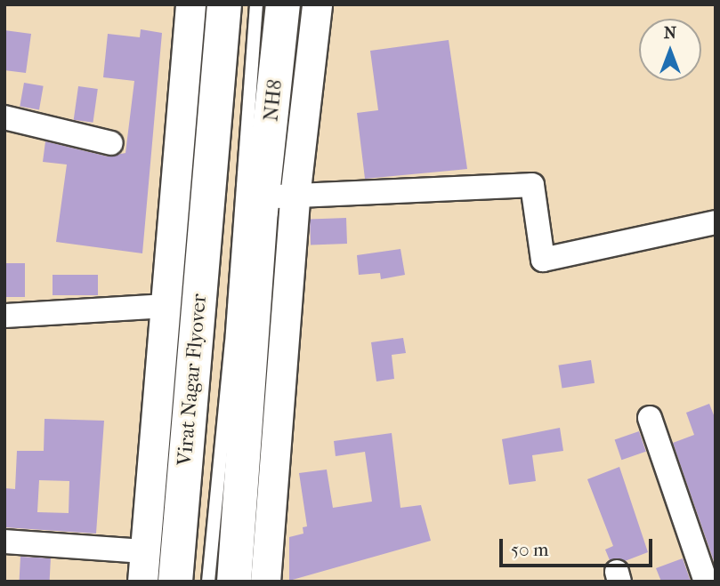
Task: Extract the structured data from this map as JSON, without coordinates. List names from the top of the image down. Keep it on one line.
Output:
{"streets":{"main road":["NH8","Virat Nagar Flyover"]},"scale_bar":"50 m","north":"top"}
